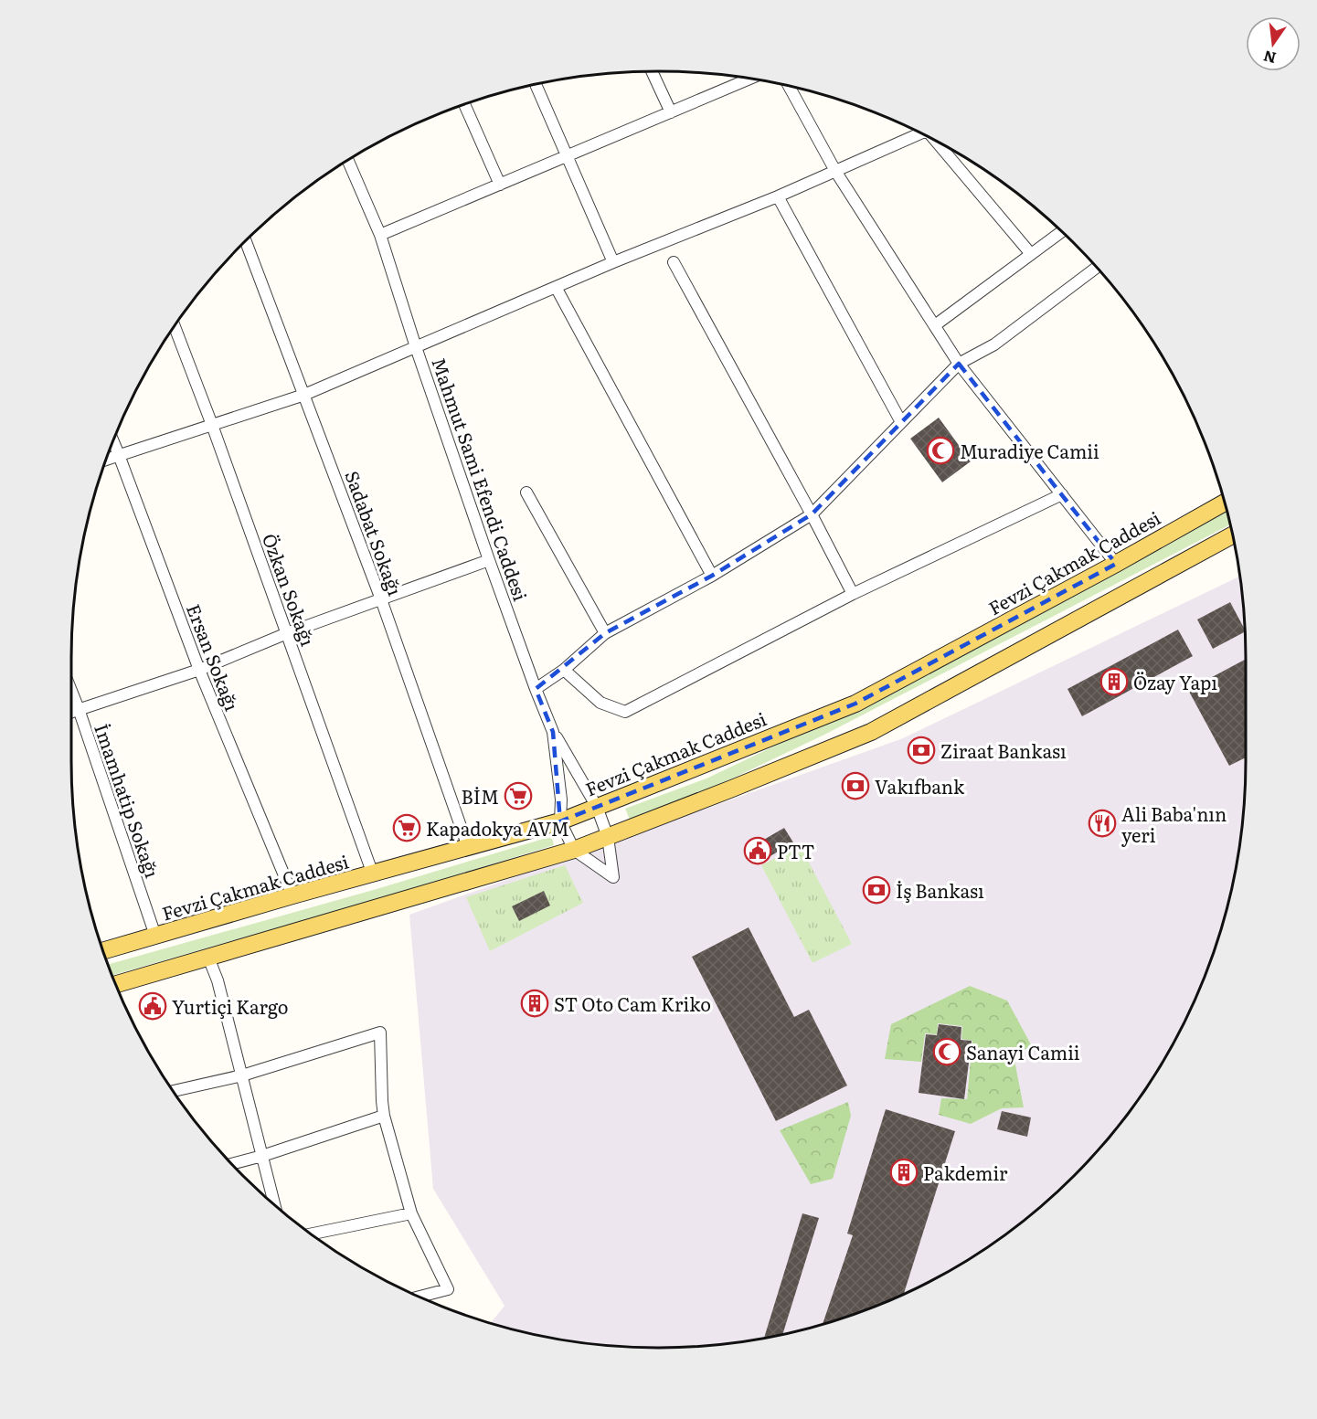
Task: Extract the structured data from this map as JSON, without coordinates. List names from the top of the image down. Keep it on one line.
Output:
{"streets":{"main road":["Fevzi Çakmak Caddesi"],"street":["Mahmut Sami Efendi Caddesi","Sadabat Sokağı","Özkan Sokağı","Ersan Sokağı","İmamhatip Sokağı"]},"crossings":[["Mahmut Sami Efendi Caddesi","Fevzi Çakmak Caddesi"],["Sadabat Sokağı","Fevzi Çakmak Caddesi"],["Fevzi Çakmak Caddesi","Özkan Sokağı"],["Fevzi Çakmak Caddesi","Ersan Sokağı"],["Fevzi Çakmak Caddesi","İmamhatip Sokağı"]],"places":{"mosque":["Muradiye Camii","Sanayi Camii"],"building":["Özay Yapı","ST Oto Cam Kriko","Pakdemir"],"bank":["Ziraat Bankası","Vakıfbank","İş Bankası"],"supermarket":["BİM","Kapadokya AVM"],"restaurant":["Ali Baba'nın yeri"],"public building":["PTT","Yurtiçi Kargo"]},"north":"bottom"}
